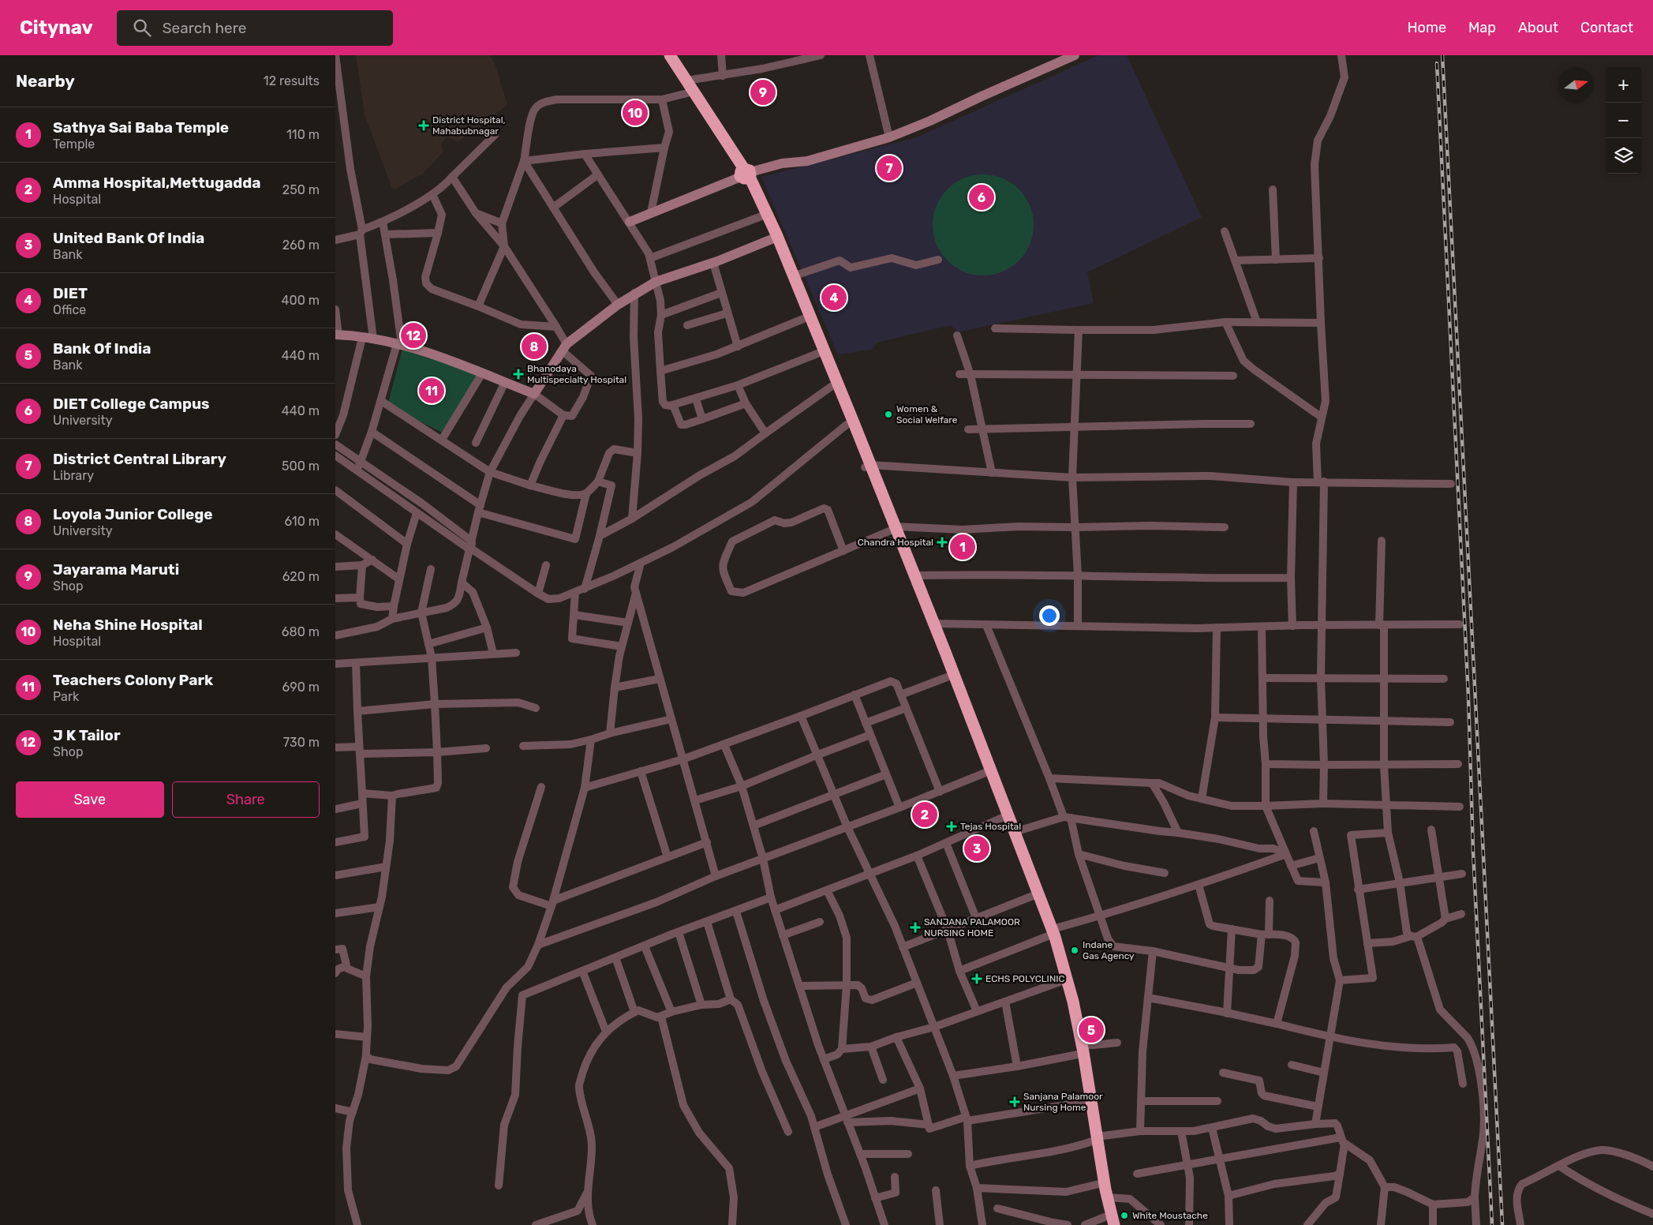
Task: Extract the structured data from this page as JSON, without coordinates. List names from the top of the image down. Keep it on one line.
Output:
{"places":{"health":["District Hospital, Mahabubnagar","Bhanodaya Multispecialty Hospital","Chandra Hospital","Tejas Hospital","SANJANA PALAMOOR NURSING HOME","ECHS POLYCLINIC","Sanjana Palamoor Nursing Home"],"other":["Women & Social Welfare","Indane Gas Agency","White Moustache"]},"north":"right","page":{"header":"Citynav","search":"Search here","nav":["Home","Map","About","Contact"],"heading":["Nearby","12 results"],"map_buttons":["+","−"],"pins":["9","10","7","6","4","12","8","11","1","2","3","5"],"list":[{"mark":"1","name":"Sathya Sai Baba Temple","note":"Temple","value":"110 m"},{"mark":"2","name":"Amma Hospital,Mettugadda","note":"Hospital","value":"250 m"},{"mark":"3","name":"United Bank Of India","note":"Bank","value":"260 m"},{"mark":"4","name":"DIET","note":"Office","value":"400 m"},{"mark":"5","name":"Bank Of India","note":"Bank","value":"440 m"},{"mark":"6","name":"DIET College Campus","note":"University","value":"440 m"},{"mark":"7","name":"District Central Library","note":"Library","value":"500 m"},{"mark":"8","name":"Loyola Junior College","note":"University","value":"610 m"},{"mark":"9","name":"Jayarama Maruti","note":"Shop","value":"620 m"},{"mark":"10","name":"Neha Shine Hospital","note":"Hospital","value":"680 m"},{"mark":"11","name":"Teachers Colony Park","note":"Park","value":"690 m"},{"mark":"12","name":"J K Tailor","note":"Shop","value":"730 m"}],"buttons":["Save","Share"]}}
